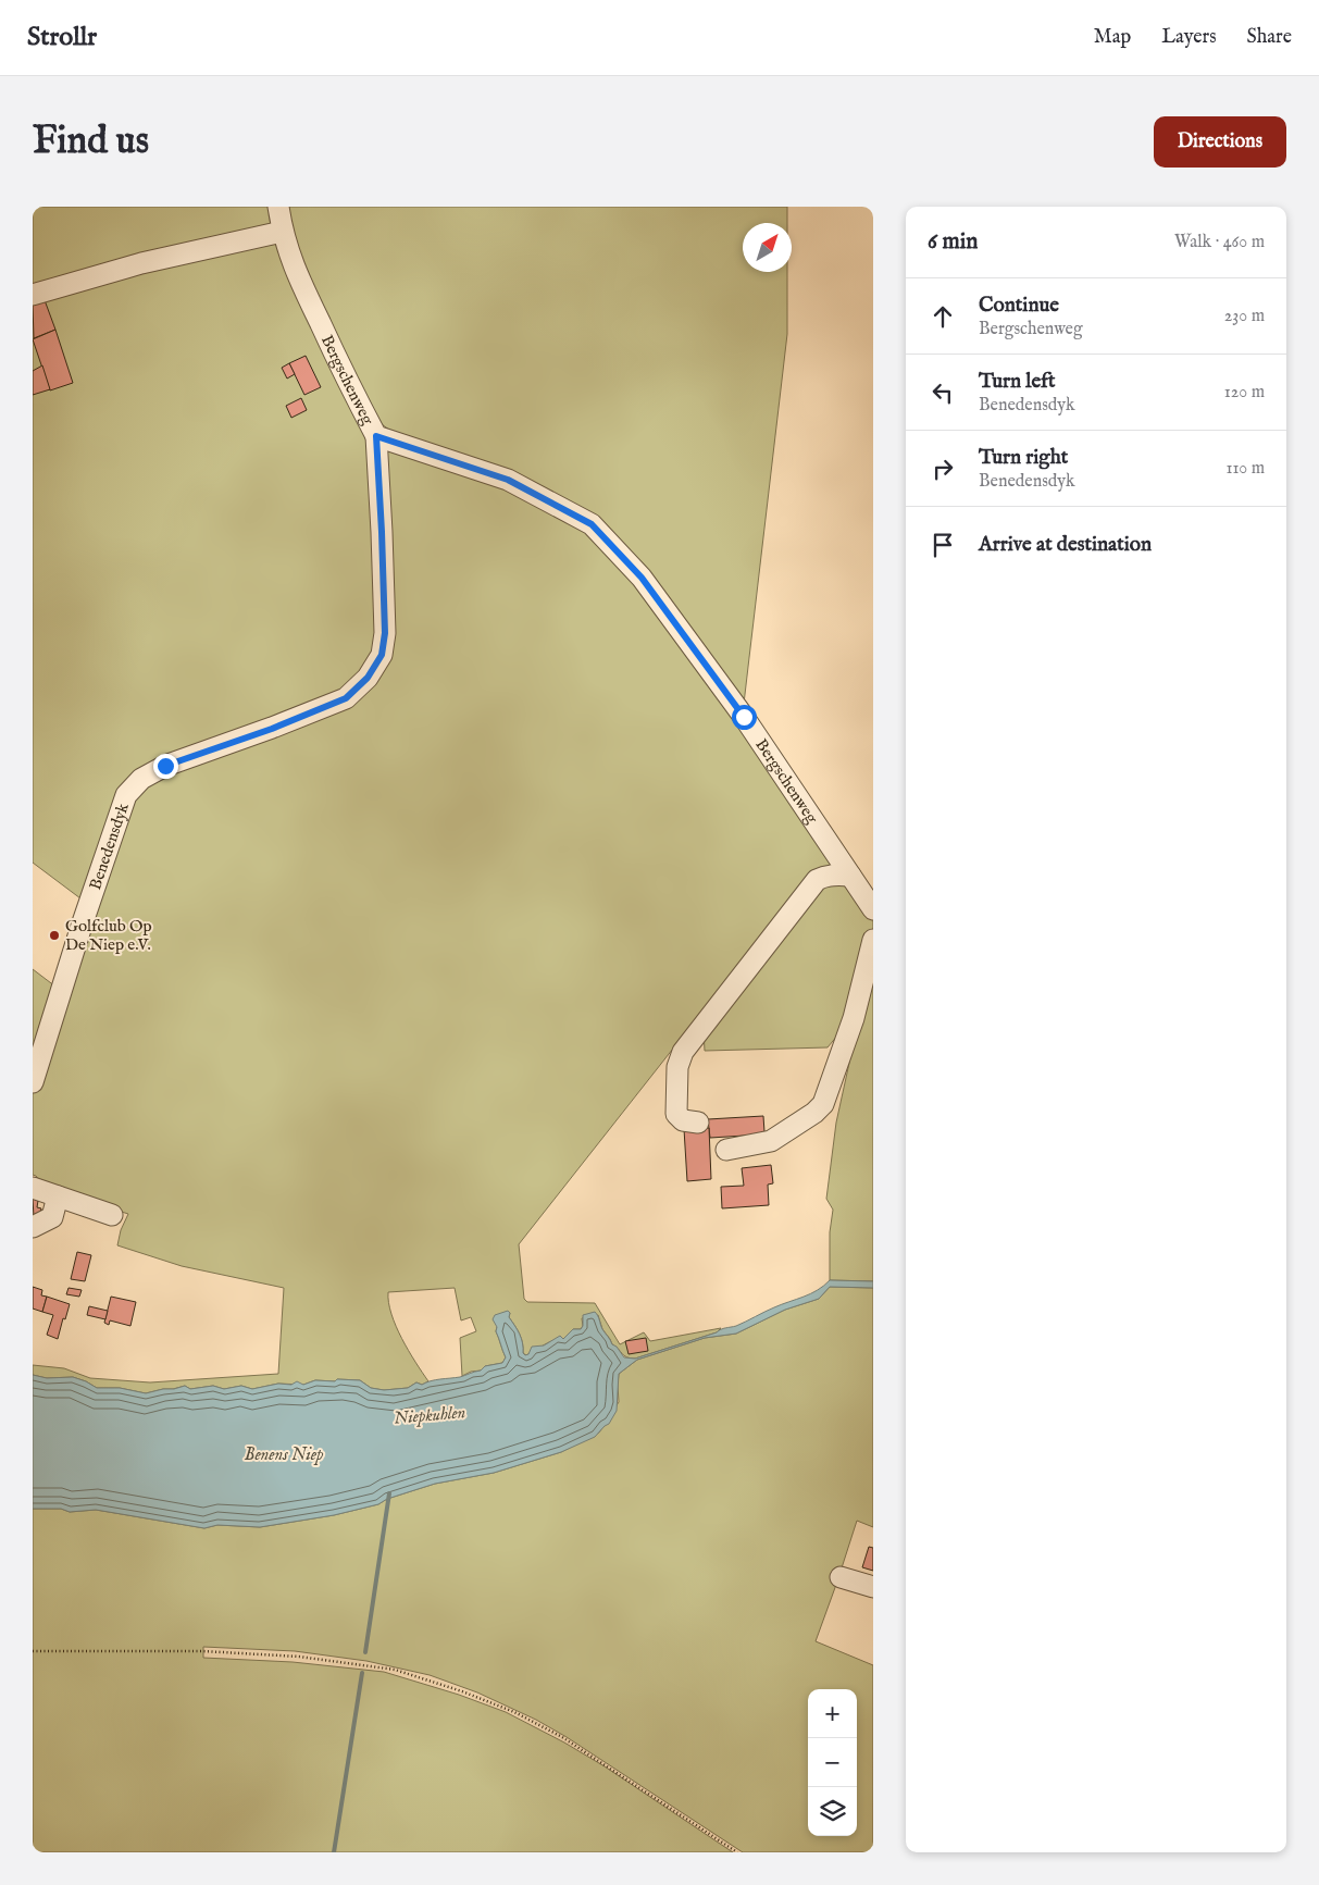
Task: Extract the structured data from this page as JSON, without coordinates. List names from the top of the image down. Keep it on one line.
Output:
{"streets":{"street":["Bergschenweg","Benedensdyk"]},"crossings":[["Bergschenweg","Benedensdyk"]],"water":["Niepkuhlen","Benens Niep"],"places":["Golfclub Op De Niep e.V."],"north":"top right","page":{"header":"Strollr","nav":["Map","Layers","Share"],"buttons":"Directions","title":"Find us","heading":["6 min","Walk · 460 m"],"list":[["Continue","Bergschenweg","230 m"],["Turn left","Benedensdyk","120 m"],["Turn right","Benedensdyk","110 m"],"Arrive at destination"],"map_buttons":["+","−"]}}
